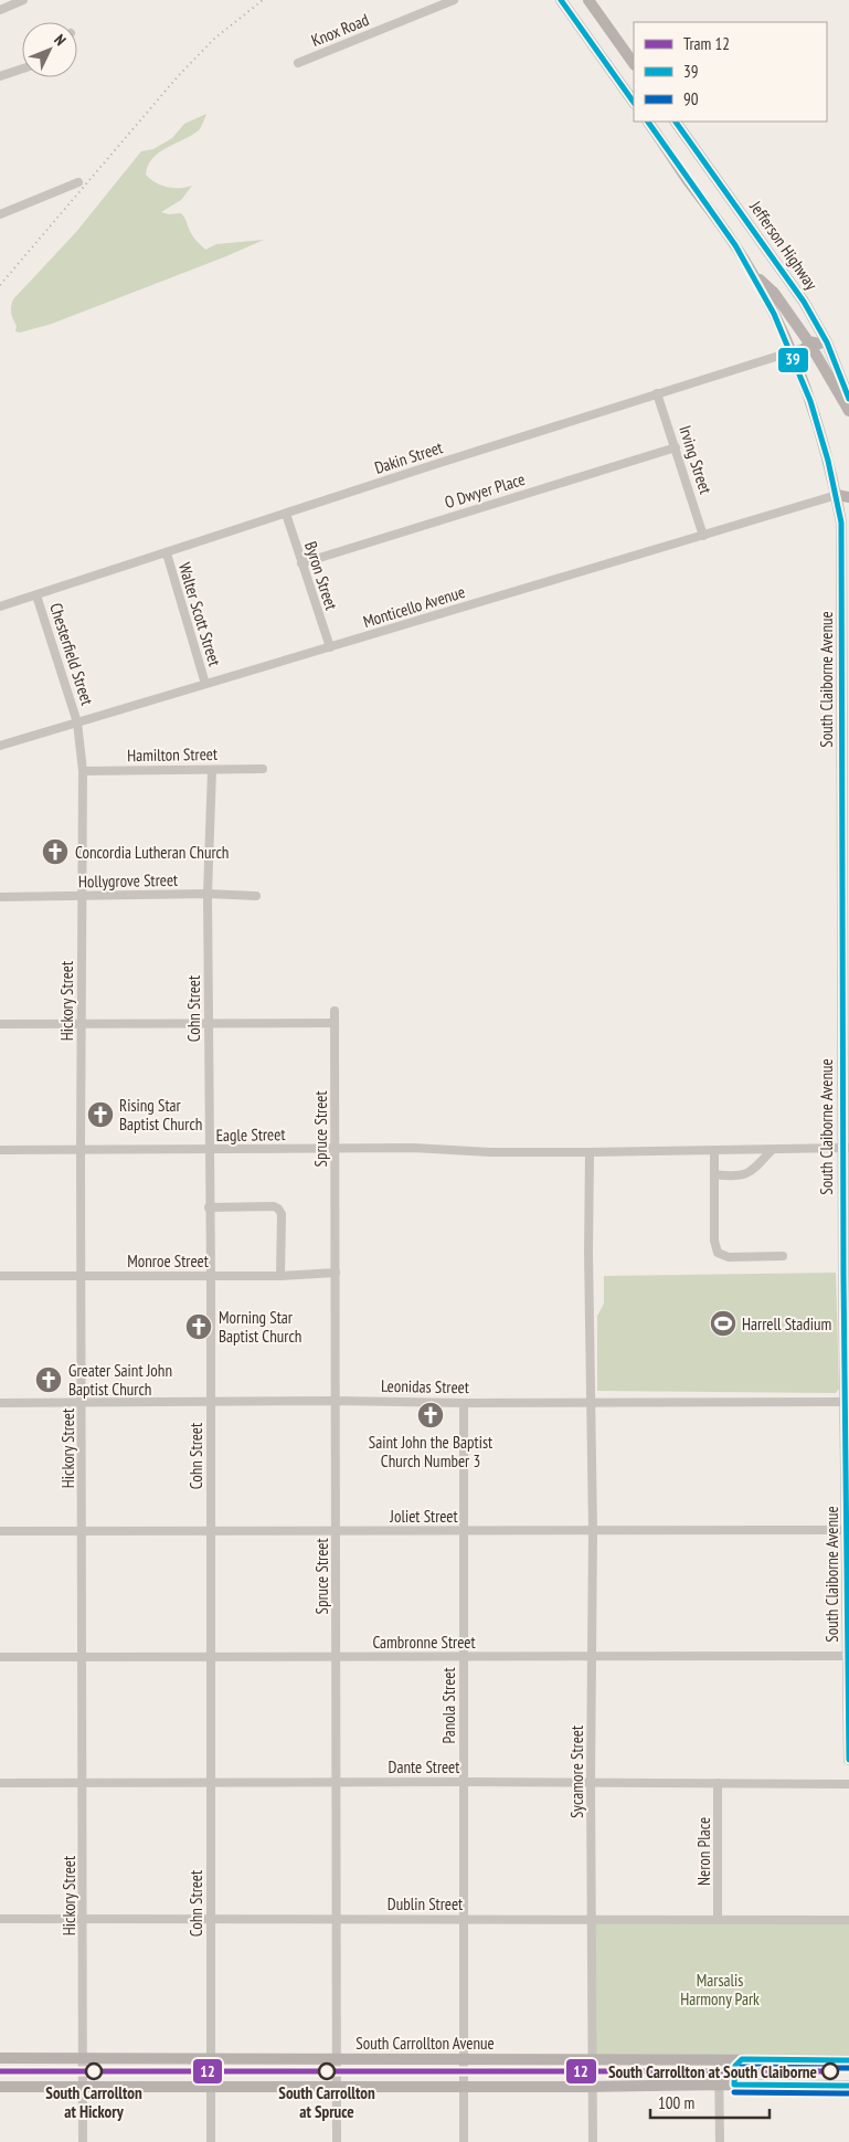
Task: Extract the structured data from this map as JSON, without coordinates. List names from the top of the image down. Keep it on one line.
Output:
{"streets":{"main road":["Jefferson Highway","South Claiborne Avenue","South Carrollton Avenue"],"street":["Knox Road","Dakin Street","Irving Street","O Dwyer Place","Byron Street","Monticello Avenue","Walter Scott Street","Chesterfield Street","Hamilton Street","Hollygrove Street","Hickory Street","Cohn Street","Spruce Street","Eagle Street","Monroe Street","Leonidas Street","Joliet Street","Cambronne Street","Panola Street","Dante Street","Sycamore Street","Neron Place","Dublin Street"]},"crossings":[["Jefferson Highway","Dakin Street"],["Dakin Street","Irving Street"],["Dakin Street","Byron Street"],["Dakin Street","Walter Scott Street"],["Dakin Street","Chesterfield Street"],["Irving Street","O Dwyer Place"],["Irving Street","Monticello Avenue"],["O Dwyer Place","Byron Street"],["Byron Street","Monticello Avenue"],["Monticello Avenue","Walter Scott Street"],["Monticello Avenue","Chesterfield Street"],["Monticello Avenue","South Claiborne Avenue"],["Monticello Avenue","Hickory Street"],["Chesterfield Street","Hickory Street"],["South Claiborne Avenue","Eagle Street"],["South Claiborne Avenue","Leonidas Street"],["South Claiborne Avenue","Joliet Street"],["South Claiborne Avenue","Cambronne Street"],["Hamilton Street","Hickory Street"],["Hamilton Street","Cohn Street"],["Hollygrove Street","Hickory Street"],["Hollygrove Street","Cohn Street"],["Hickory Street","Eagle Street"],["Hickory Street","Monroe Street"],["Hickory Street","Leonidas Street"],["Hickory Street","Joliet Street"],["Hickory Street","Cambronne Street"],["Hickory Street","Dante Street"],["Hickory Street","Dublin Street"],["Hickory Street","South Carrollton Avenue"],["Cohn Street","Eagle Street"],["Cohn Street","Monroe Street"],["Cohn Street","Leonidas Street"],["Cohn Street","Joliet Street"],["Cohn Street","Cambronne Street"],["Cohn Street","Dante Street"],["Cohn Street","Dublin Street"],["Cohn Street","South Carrollton Avenue"],["Spruce Street","Eagle Street"],["Spruce Street","Monroe Street"],["Spruce Street","Leonidas Street"],["Spruce Street","Joliet Street"],["Spruce Street","Cambronne Street"],["Spruce Street","Dante Street"],["Spruce Street","Dublin Street"],["Spruce Street","South Carrollton Avenue"],["Eagle Street","Sycamore Street"],["Leonidas Street","Panola Street"],["Leonidas Street","Sycamore Street"],["Joliet Street","Panola Street"],["Joliet Street","Sycamore Street"],["Cambronne Street","Panola Street"],["Cambronne Street","Sycamore Street"],["Panola Street","Dante Street"],["Panola Street","Dublin Street"],["Panola Street","South Carrollton Avenue"],["Dante Street","Sycamore Street"],["Dante Street","Neron Place"],["Sycamore Street","Dublin Street"],["Sycamore Street","South Carrollton Avenue"],["Neron Place","Dublin Street"]],"parks":["Marsalis Harmony Park"],"places":{"church":["Concordia Lutheran Church","Rising Star Baptist Church","Morning Star Baptist Church","Greater Saint John Baptist Church","Saint John the Baptist Church Number 3"],"sports":["Harrell Stadium"],"other":["South Carrollton at Hickory","South Carrollton at Spruce","South Carrollton at South Claiborne"]},"lines":["transit line 39","transit line 90","tram line 12"],"legend":["Tram 12","39","90"],"scale_bar":"100 m","north":"top right"}
